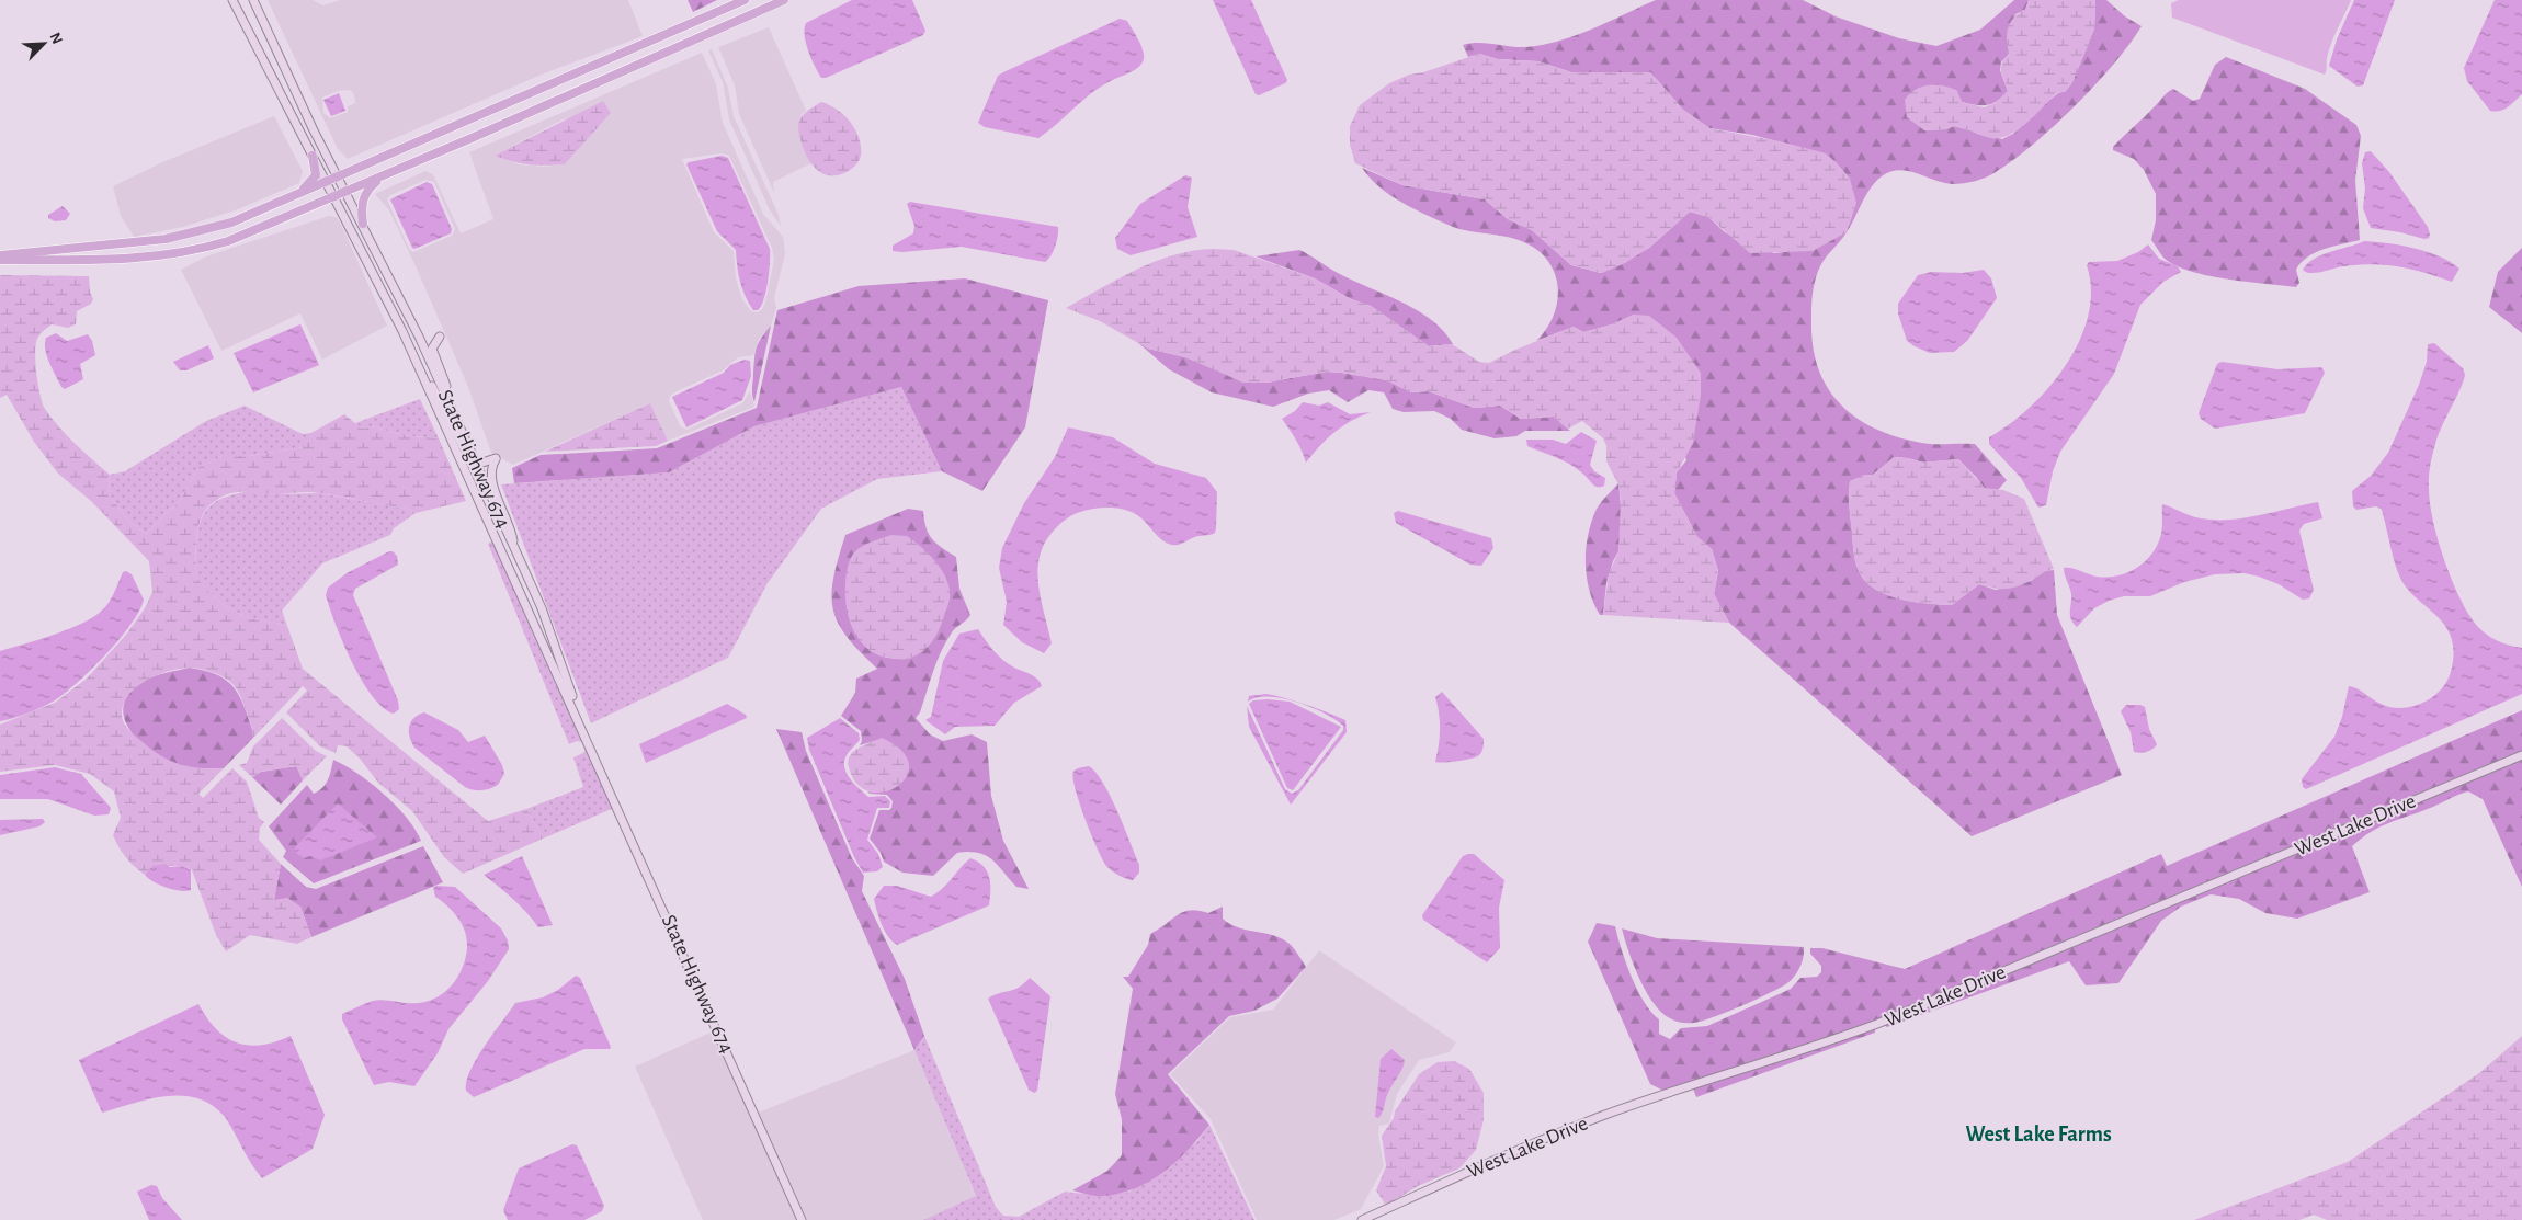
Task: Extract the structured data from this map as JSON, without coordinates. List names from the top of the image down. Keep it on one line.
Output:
{"streets":{"main road":["State Highway 674","West Lake Drive"]},"districts":["West Lake Farms"],"north":"top right"}
